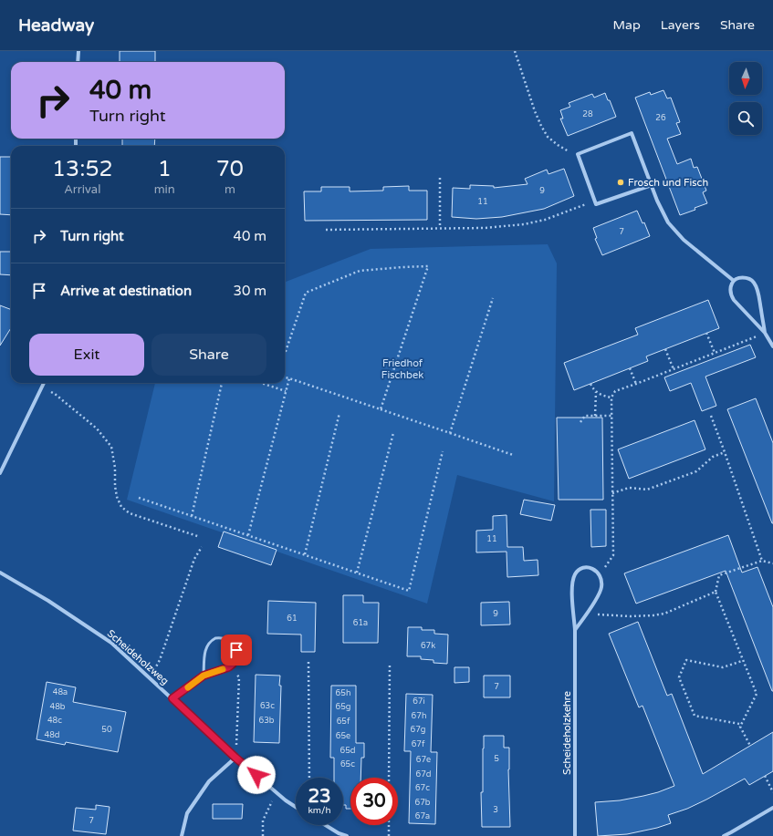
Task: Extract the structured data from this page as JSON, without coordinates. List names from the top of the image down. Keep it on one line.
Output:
{"streets":{"street":["Scheideholzweg","Scheideholzkehre"]},"parks":["Friedhof Fischbek"],"places":["Frosch und Fisch"],"house_numbers":["28","26","9","11","7","11","9","61","61a","67k","7","48a","65h","67i","63c","48b","65g","67h","48c","63b","65f","50","67g","48d","65e","67f","65d","5","67e","65c","67d","67c","67b","3","67a","7"],"north":"bottom","page":{"header":"Headway","nav":["Map","Layers","Share"],"turn":["40 m","Turn right"],"eta":["13:52","Arrival","1","min","70","m"],"list":[{"name":"Turn right","value":"40 m"},{"name":"Arrive at destination","value":"30 m"}],"buttons":["Exit","Share"],"speed":"23 km/h","limit":"30"}}
